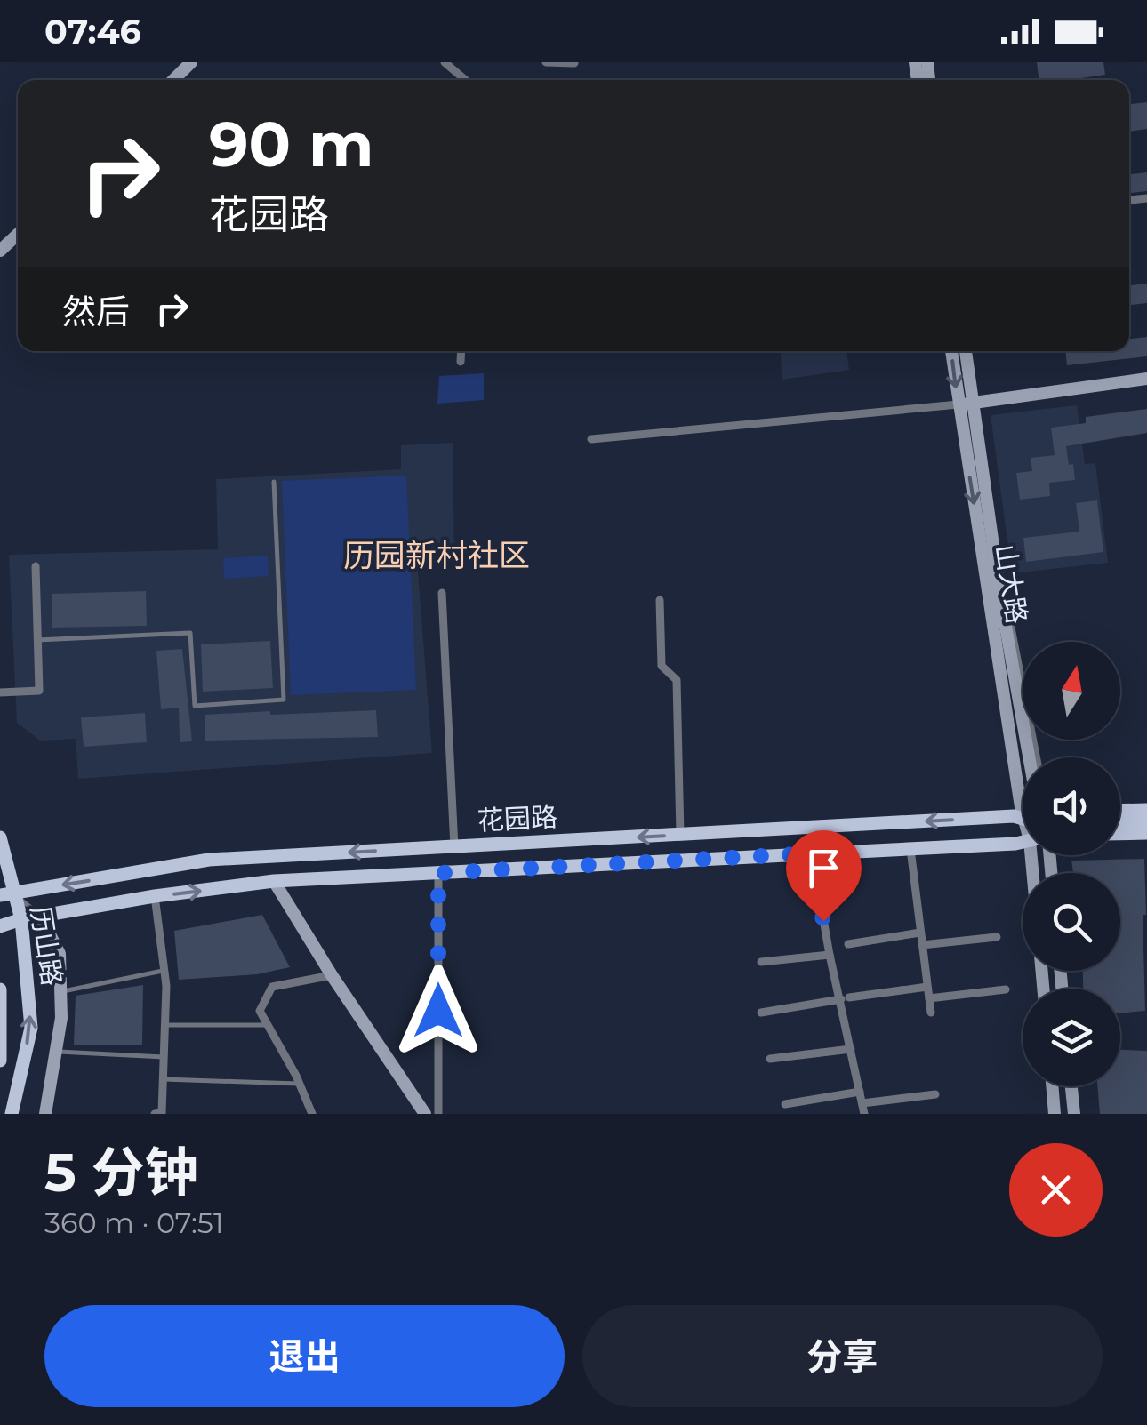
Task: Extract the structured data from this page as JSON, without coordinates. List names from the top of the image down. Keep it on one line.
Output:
{"streets":{"main road":["山大路","花园路","历山路"]},"crossings":[["花园路","历山路"]],"districts":["历园新村社区"],"north":"top","page":{"status":"07:46","turn":["90 m","花园路"],"then":"然后","heading":["5 分钟","360 m · 07:51"],"buttons":["退出","分享"]}}
